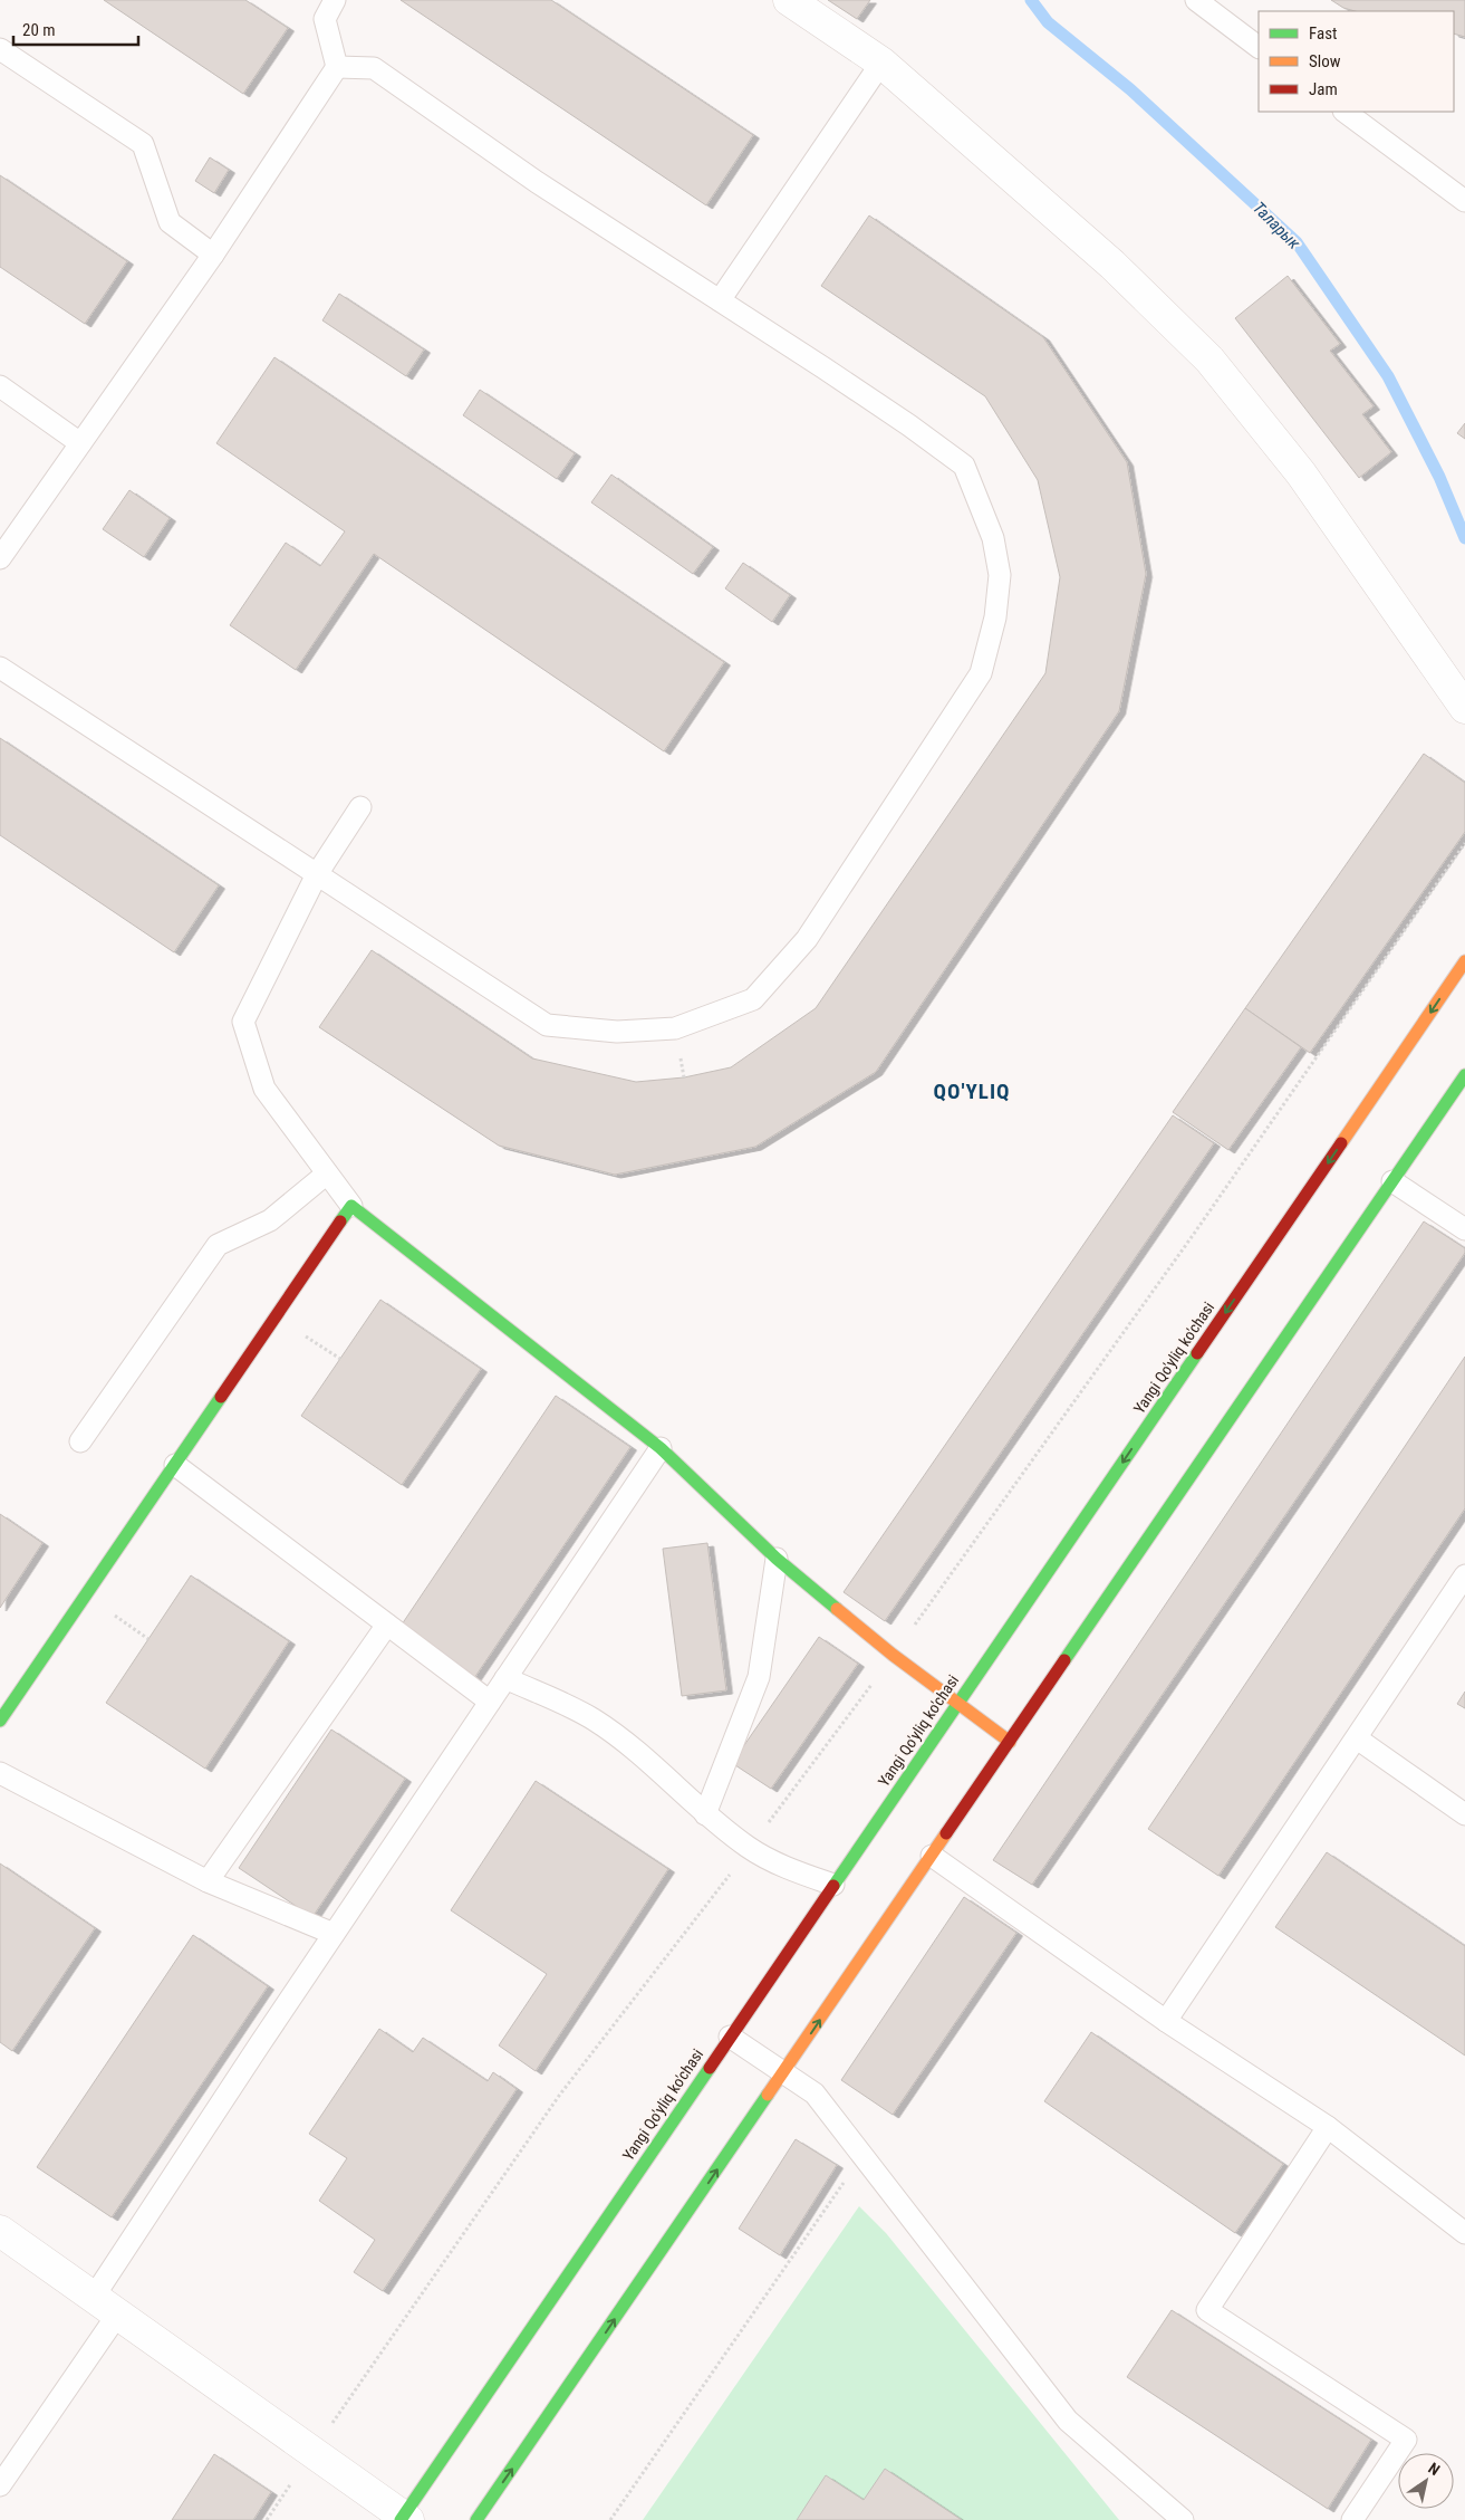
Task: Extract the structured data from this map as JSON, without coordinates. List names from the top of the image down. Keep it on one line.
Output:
{"streets":{"main road":["Yangi Qo'yliq ko'chasi"]},"districts":["QO'YLIQ"],"water":["Таларык"],"legend":["Fast","Slow","Jam"],"scale_bar":"20 m","north":"top right"}
